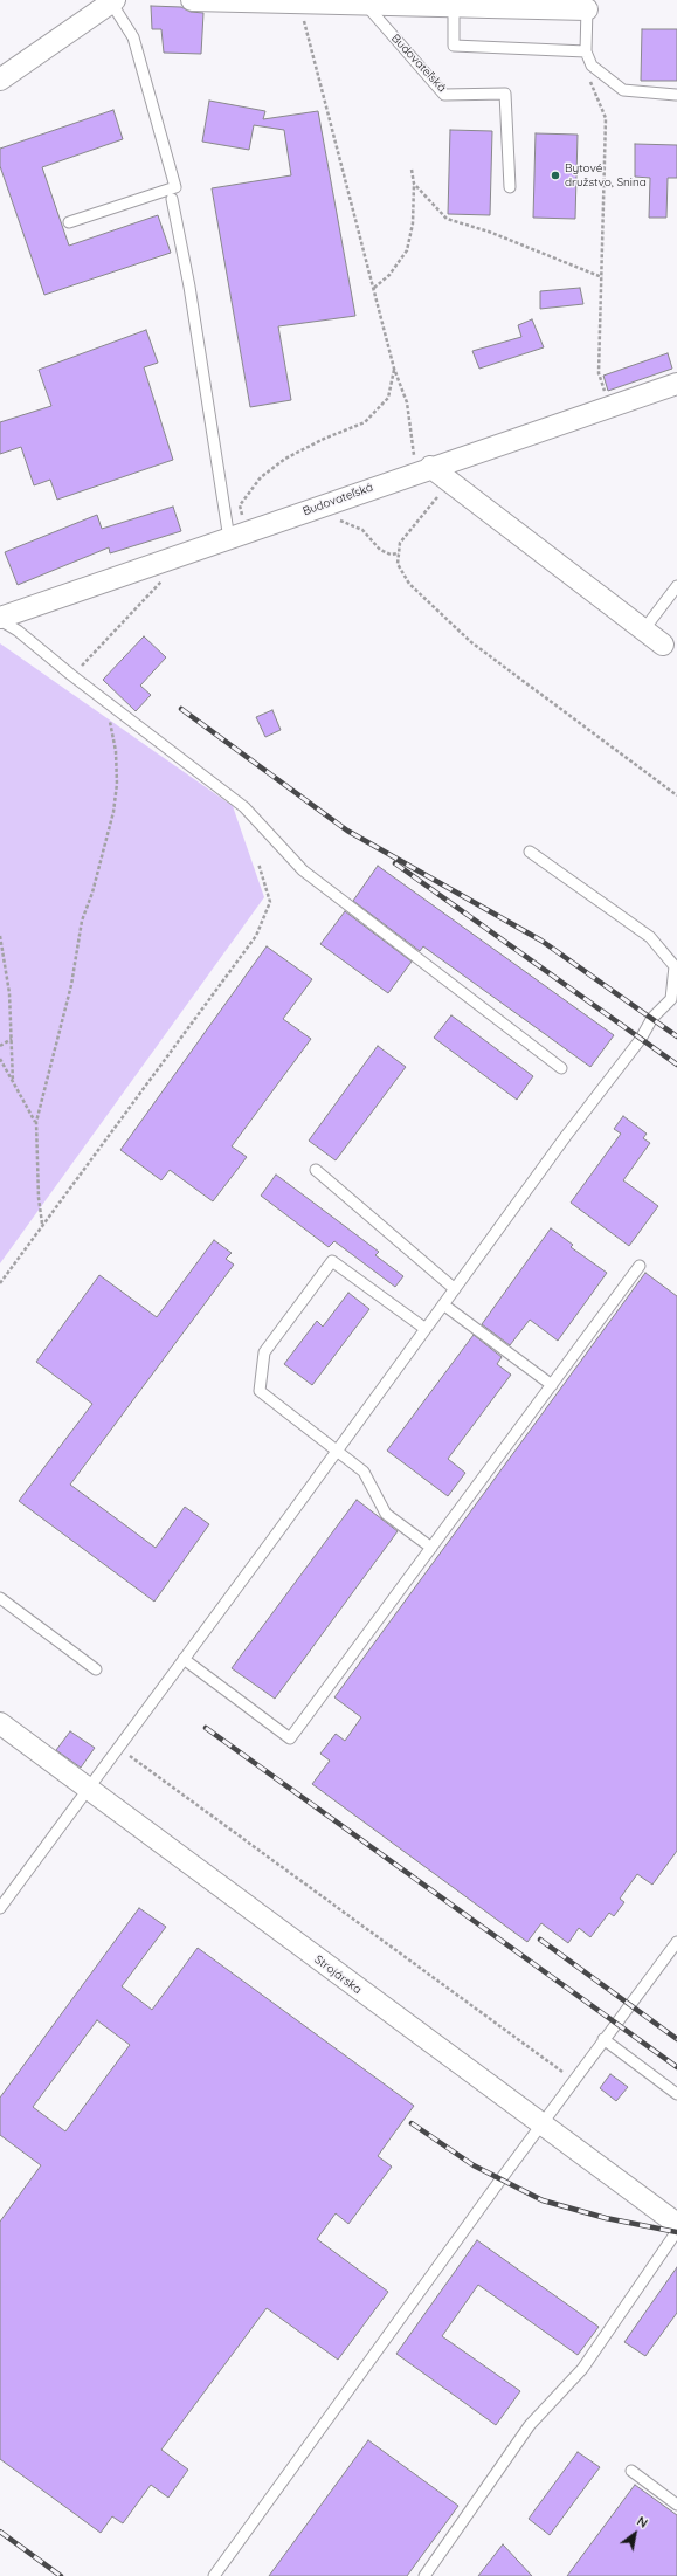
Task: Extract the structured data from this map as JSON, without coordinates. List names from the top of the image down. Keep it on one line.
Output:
{"streets":{"street":["Budovateľská","Strojárska"]},"places":["Bytové družstvo, Snina"],"north":"top right"}
